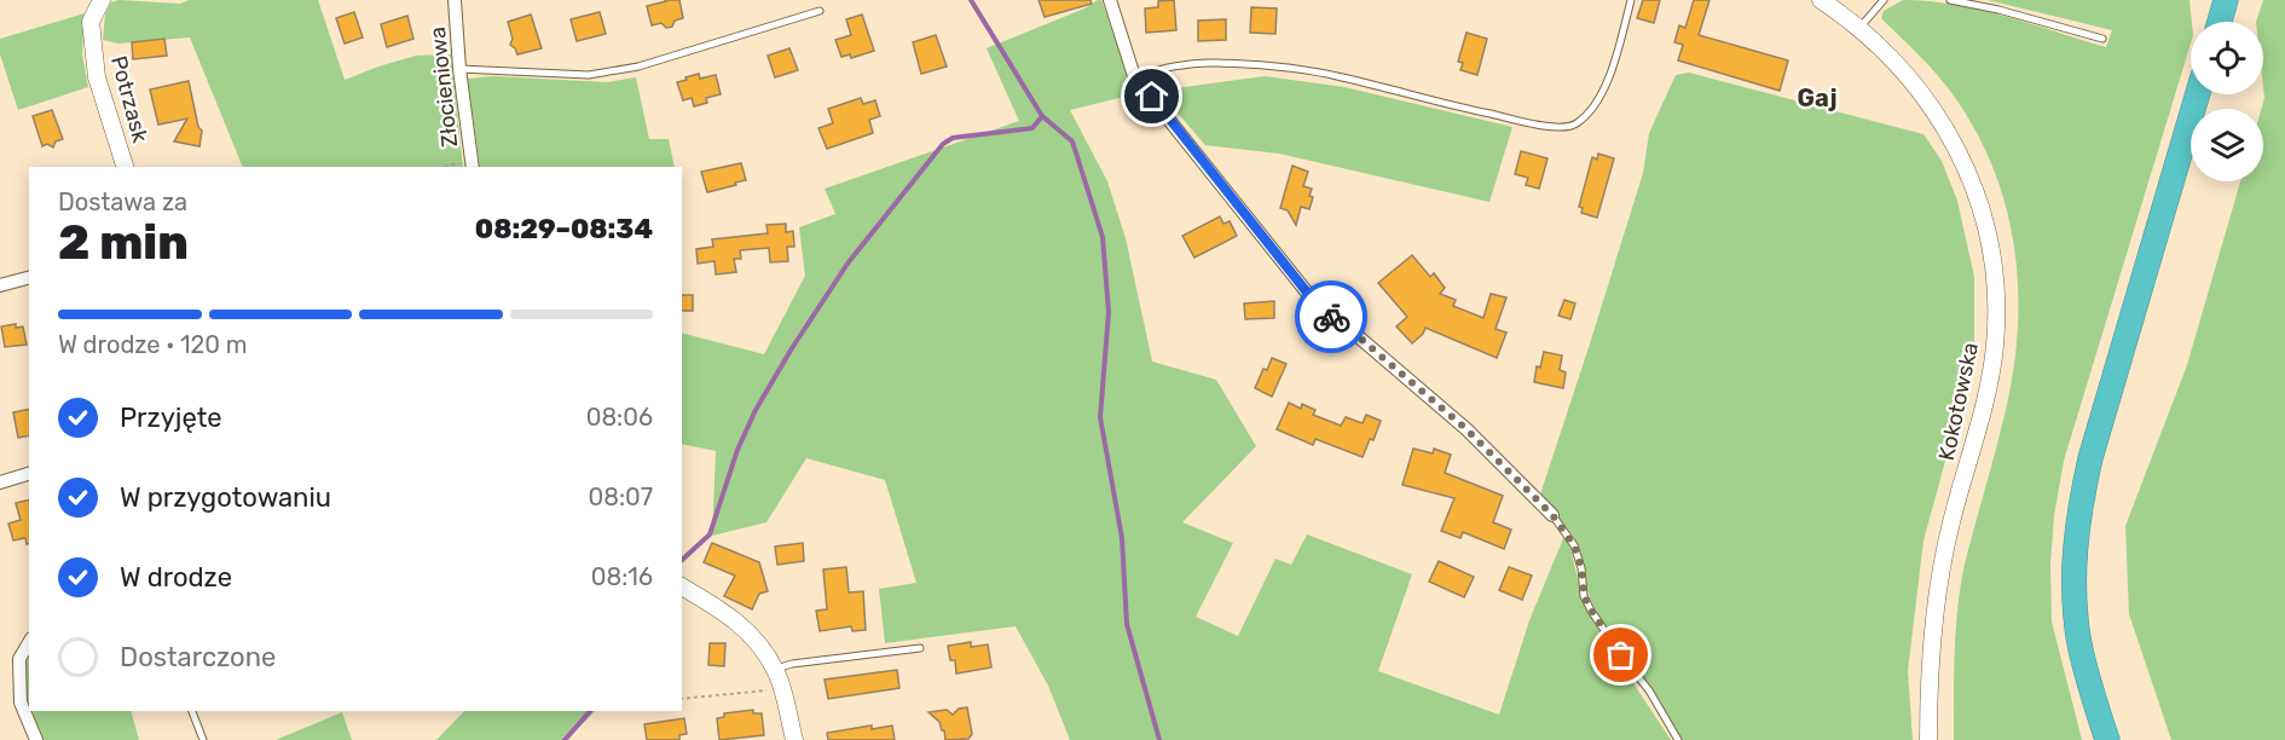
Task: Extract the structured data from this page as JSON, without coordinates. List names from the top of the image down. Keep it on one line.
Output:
{"streets":{"street":["Złocieniowa","Potrzask","Kokotowska"]},"districts":["Gaj"],"page":{"heading":["2 min","Dostawa za","08:29–08:34"],"bar":"W drodze · 120 m","list":[["Przyjęte","08:06"],["W przygotowaniu","08:07"],["W drodze","08:16"],"Dostarczone"]}}
